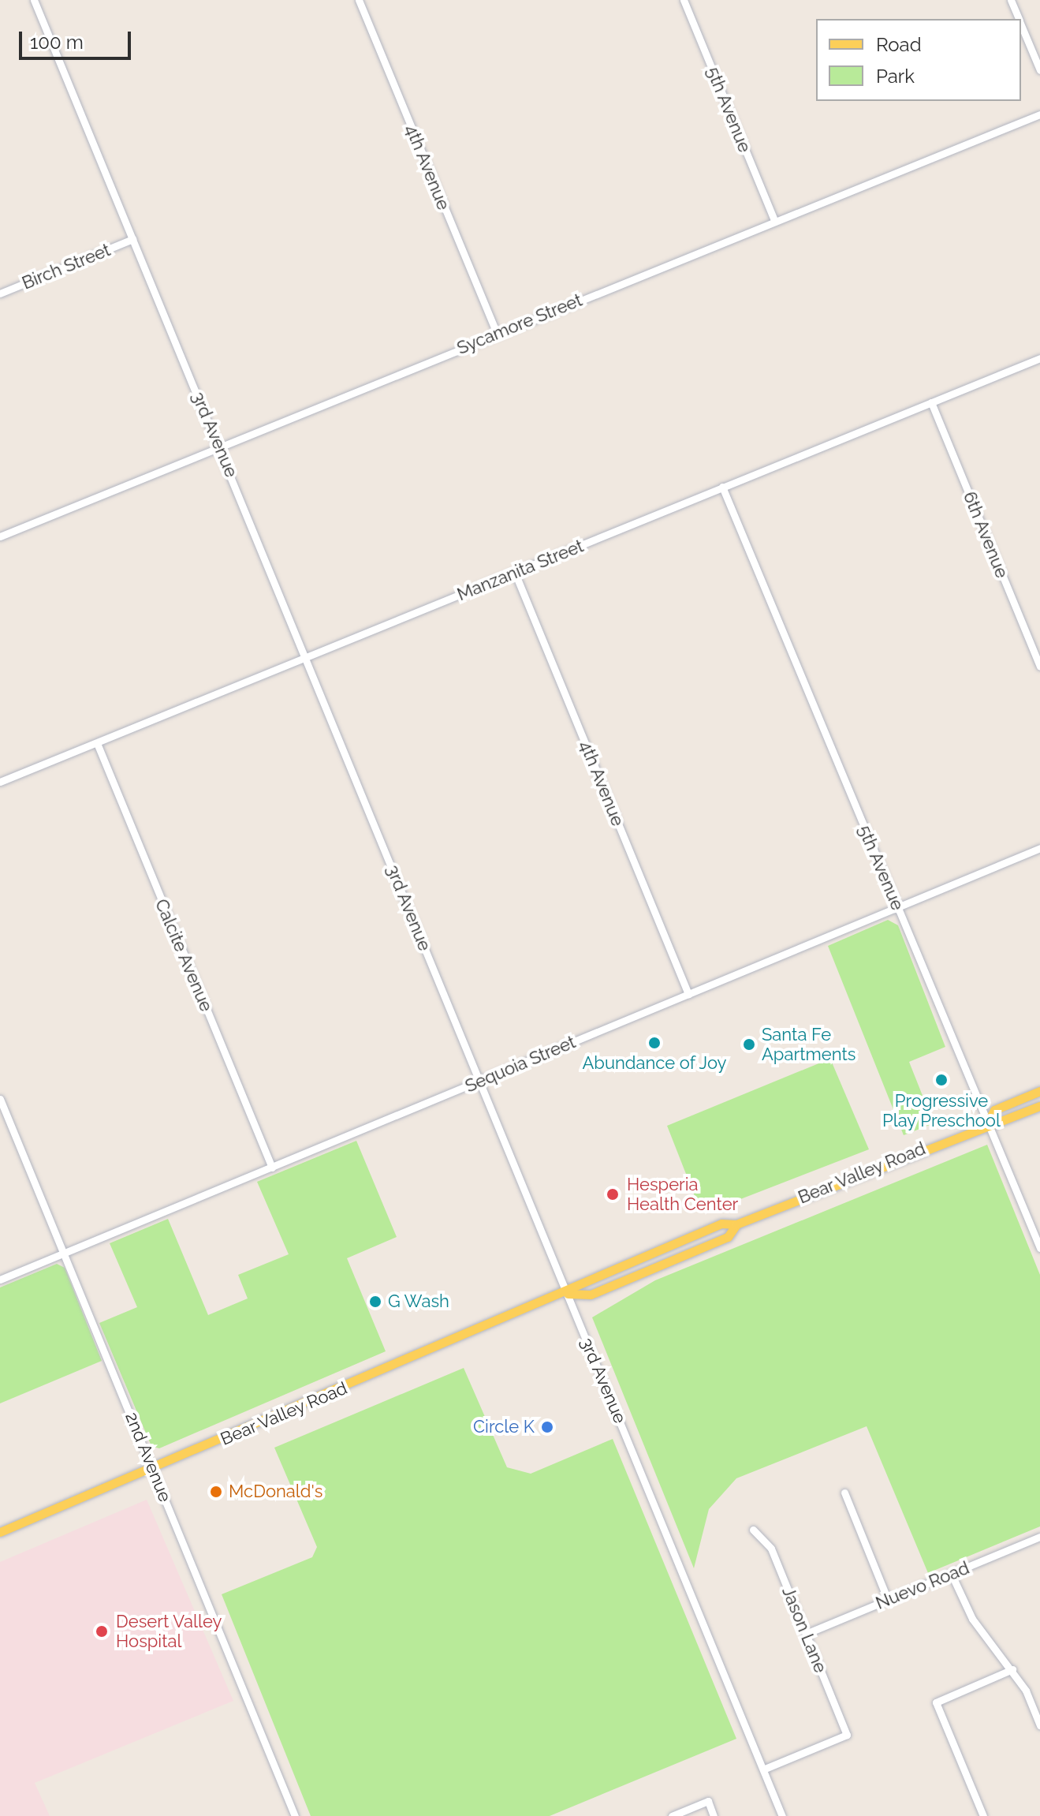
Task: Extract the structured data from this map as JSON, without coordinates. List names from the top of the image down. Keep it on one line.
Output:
{"streets":{"main road":["Bear Valley Road"],"street":["5th Avenue","4th Avenue","Birch Street","Sycamore Street","3rd Avenue","6th Avenue","Manzanita Street","Calcite Avenue","Sequoia Street","2nd Avenue","Nuevo Road","Jason Lane"]},"crossings":[["5th Avenue","Sycamore Street"],["5th Avenue","Manzanita Street"],["5th Avenue","Sequoia Street"],["5th Avenue","Bear Valley Road"],["4th Avenue","Sycamore Street"],["4th Avenue","Manzanita Street"],["4th Avenue","Sequoia Street"],["Birch Street","3rd Avenue"],["Sycamore Street","3rd Avenue"],["3rd Avenue","Manzanita Street"],["3rd Avenue","Sequoia Street"],["3rd Avenue","Bear Valley Road"],["3rd Avenue","Jason Lane"],["6th Avenue","Manzanita Street"],["Manzanita Street","Calcite Avenue"],["Calcite Avenue","Sequoia Street"],["Sequoia Street","2nd Avenue"],["Bear Valley Road","2nd Avenue"],["Nuevo Road","Jason Lane"]],"places":["Abundance of Joy","Santa Fe Apartments","Progressive Play Preschool","Hesperia Health Center","G Wash","Circle K","McDonald's","Desert Valley Hospital"],"legend":["Road","Park"],"scale_bar":"100 m"}
